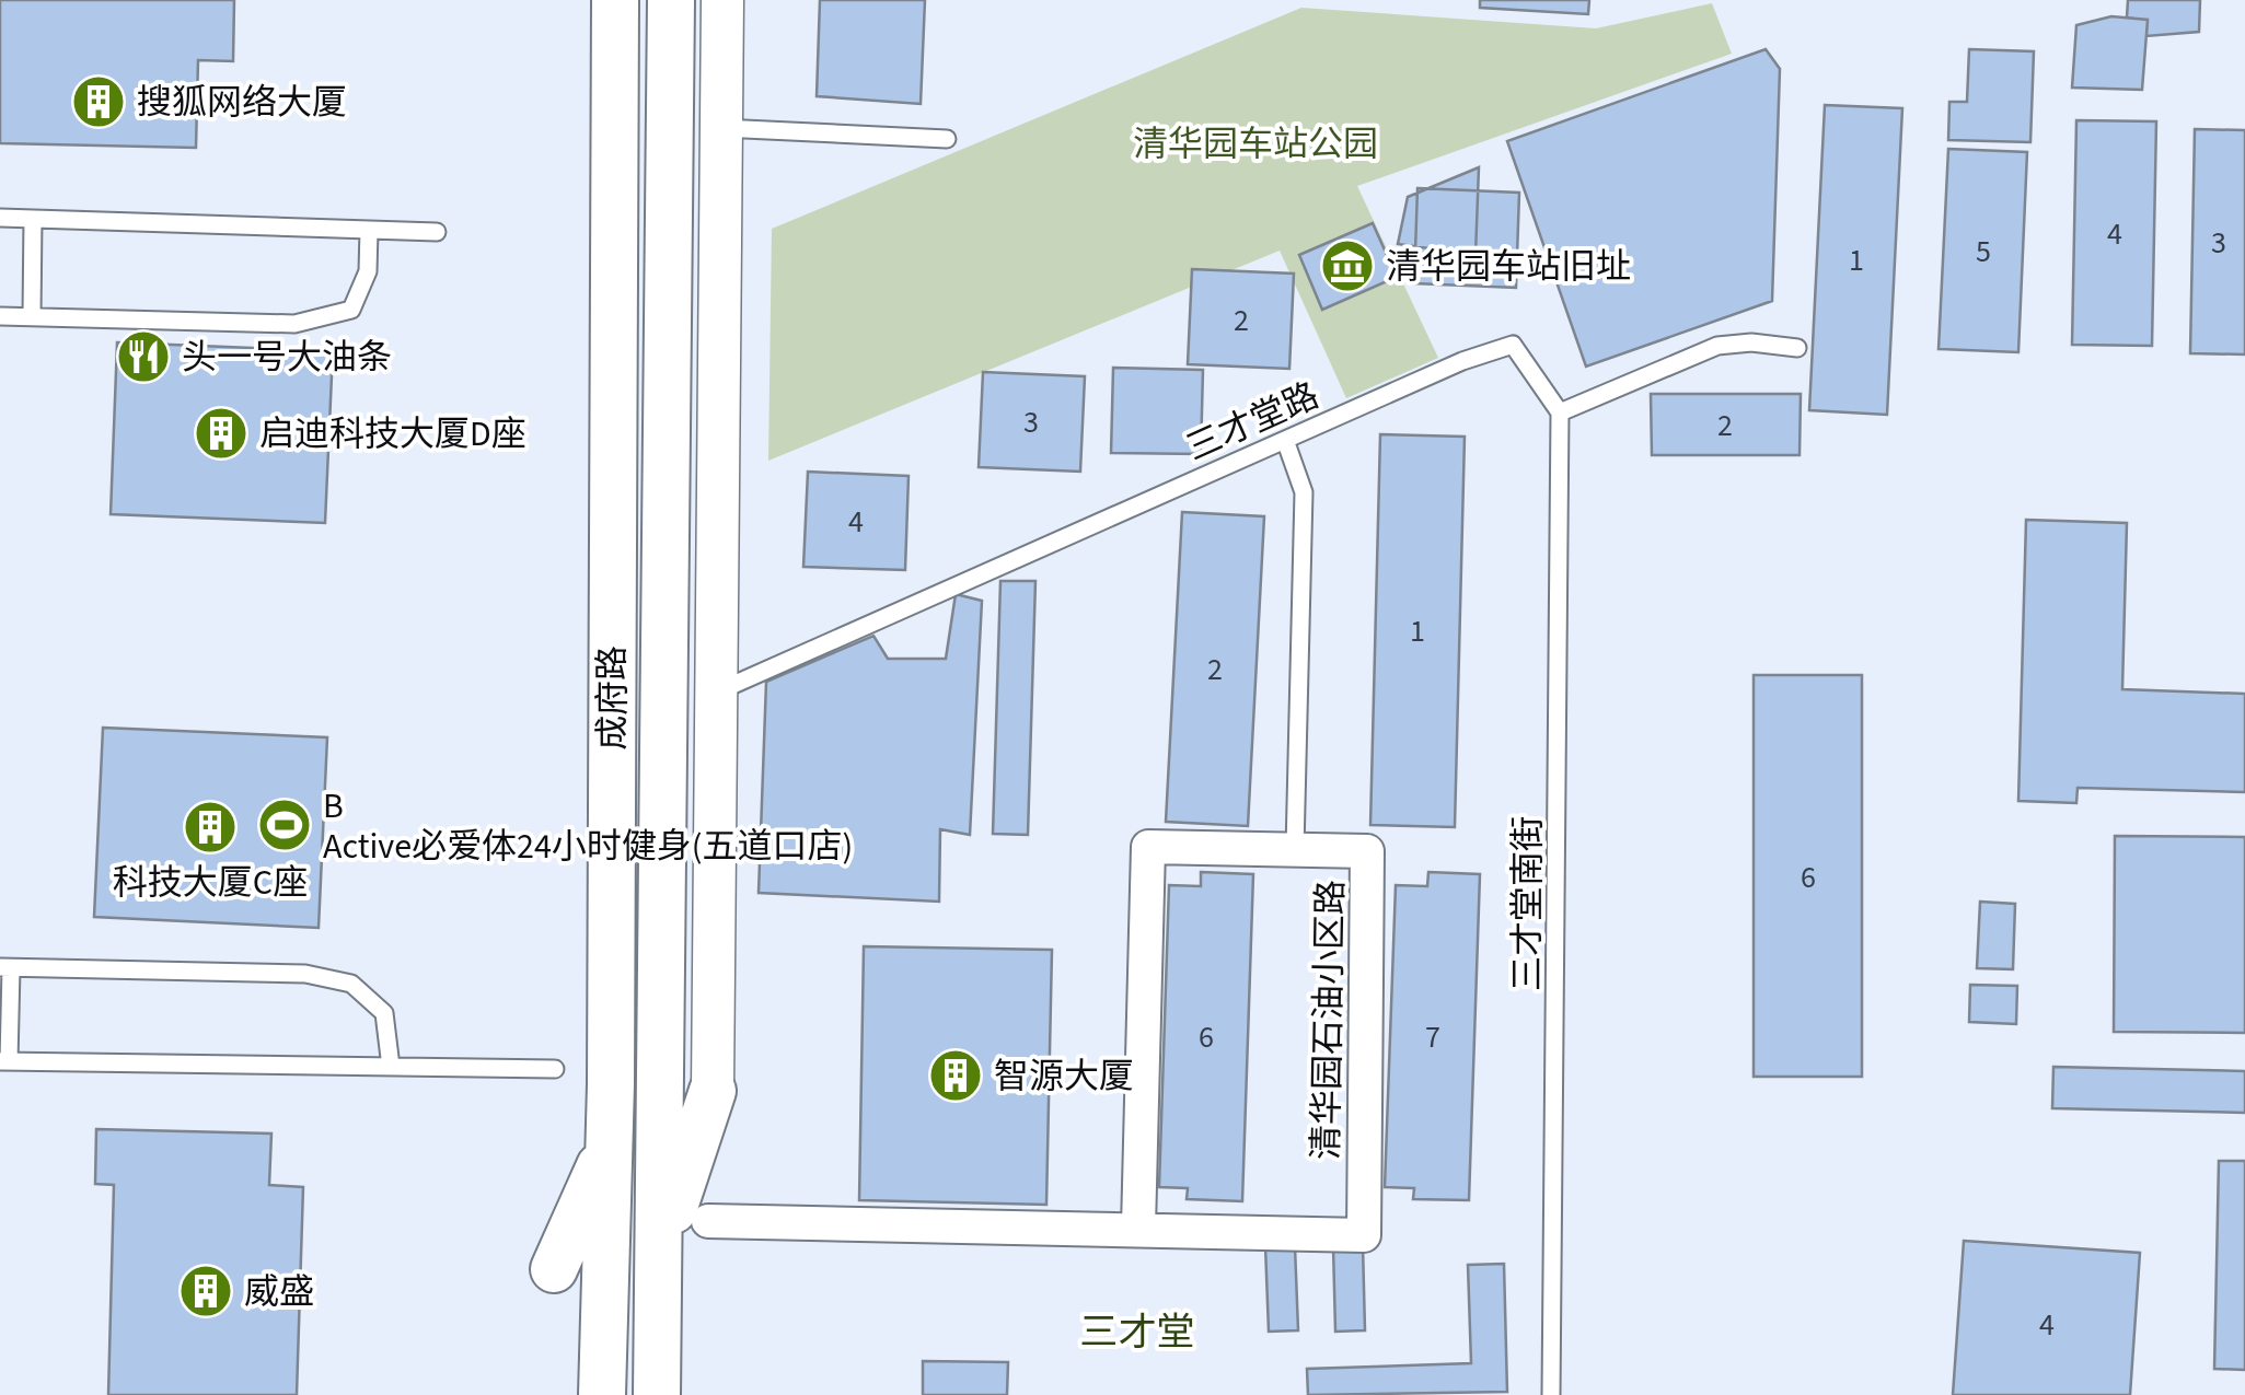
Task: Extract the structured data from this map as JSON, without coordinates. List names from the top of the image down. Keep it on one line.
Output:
{"streets":{"main road":["成府路"],"street":["清华园石油小区路"],"lane":["三才堂路","三才堂南街"]},"crossings":[["三才堂路","三才堂南街"]],"districts":["三才堂"],"parks":["清华园车站公园"],"places":{"building":["搜狐网络大厦","启迪科技大厦D座","科技大厦C座","智源大厦","威盛"],"museum":["清华园车站旧址"],"restaurant":["头一号大油条"],"sports":["B Active必爱体24小时健身(五道口店)"]},"house_numbers":["4","3","5","1","2","3","2","4","1","2","6","6","7","4"]}
